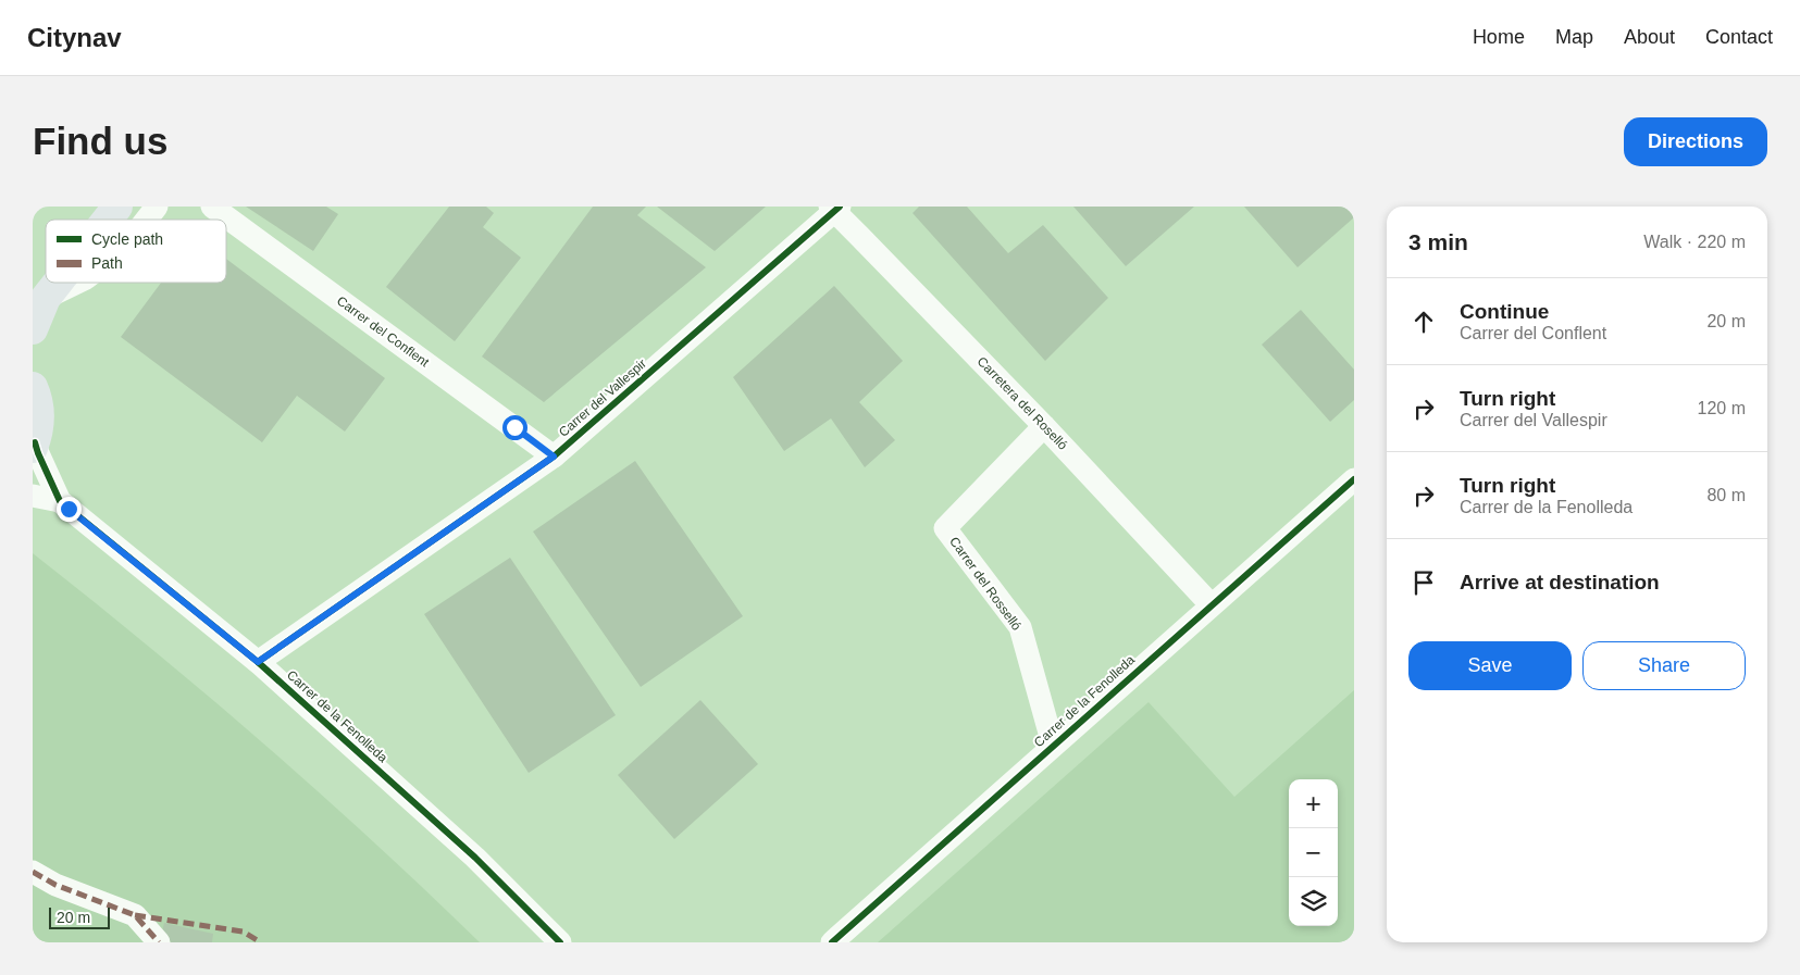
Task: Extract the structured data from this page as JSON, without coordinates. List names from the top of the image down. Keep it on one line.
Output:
{"streets":{"street":["Carrer del Conflent","Carrer del Vallespir","Carretera del Roselló","Carrer del Rosselló","Carrer de la Fenolleda"]},"crossings":[["Carrer del Conflent","Carrer del Vallespir"],["Carrer del Vallespir","Carretera del Roselló"],["Carrer del Vallespir","Carrer de la Fenolleda"],["Carretera del Roselló","Carrer del Rosselló"],["Carretera del Roselló","Carrer de la Fenolleda"],["Carrer del Rosselló","Carrer de la Fenolleda"]],"legend":["Cycle path","Path"],"scale_bar":"20 m","page":{"header":"Citynav","nav":["Home","Map","About","Contact"],"buttons":["Directions",["Save","Share"]],"title":"Find us","heading":["3 min","Walk · 220 m"],"list":[["Continue","Carrer del Conflent","20 m"],["Turn right","Carrer del Vallespir","120 m"],["Turn right","Carrer de la Fenolleda","80 m"],"Arrive at destination"],"map_buttons":["+","−"],"scale":"20 m"}}
